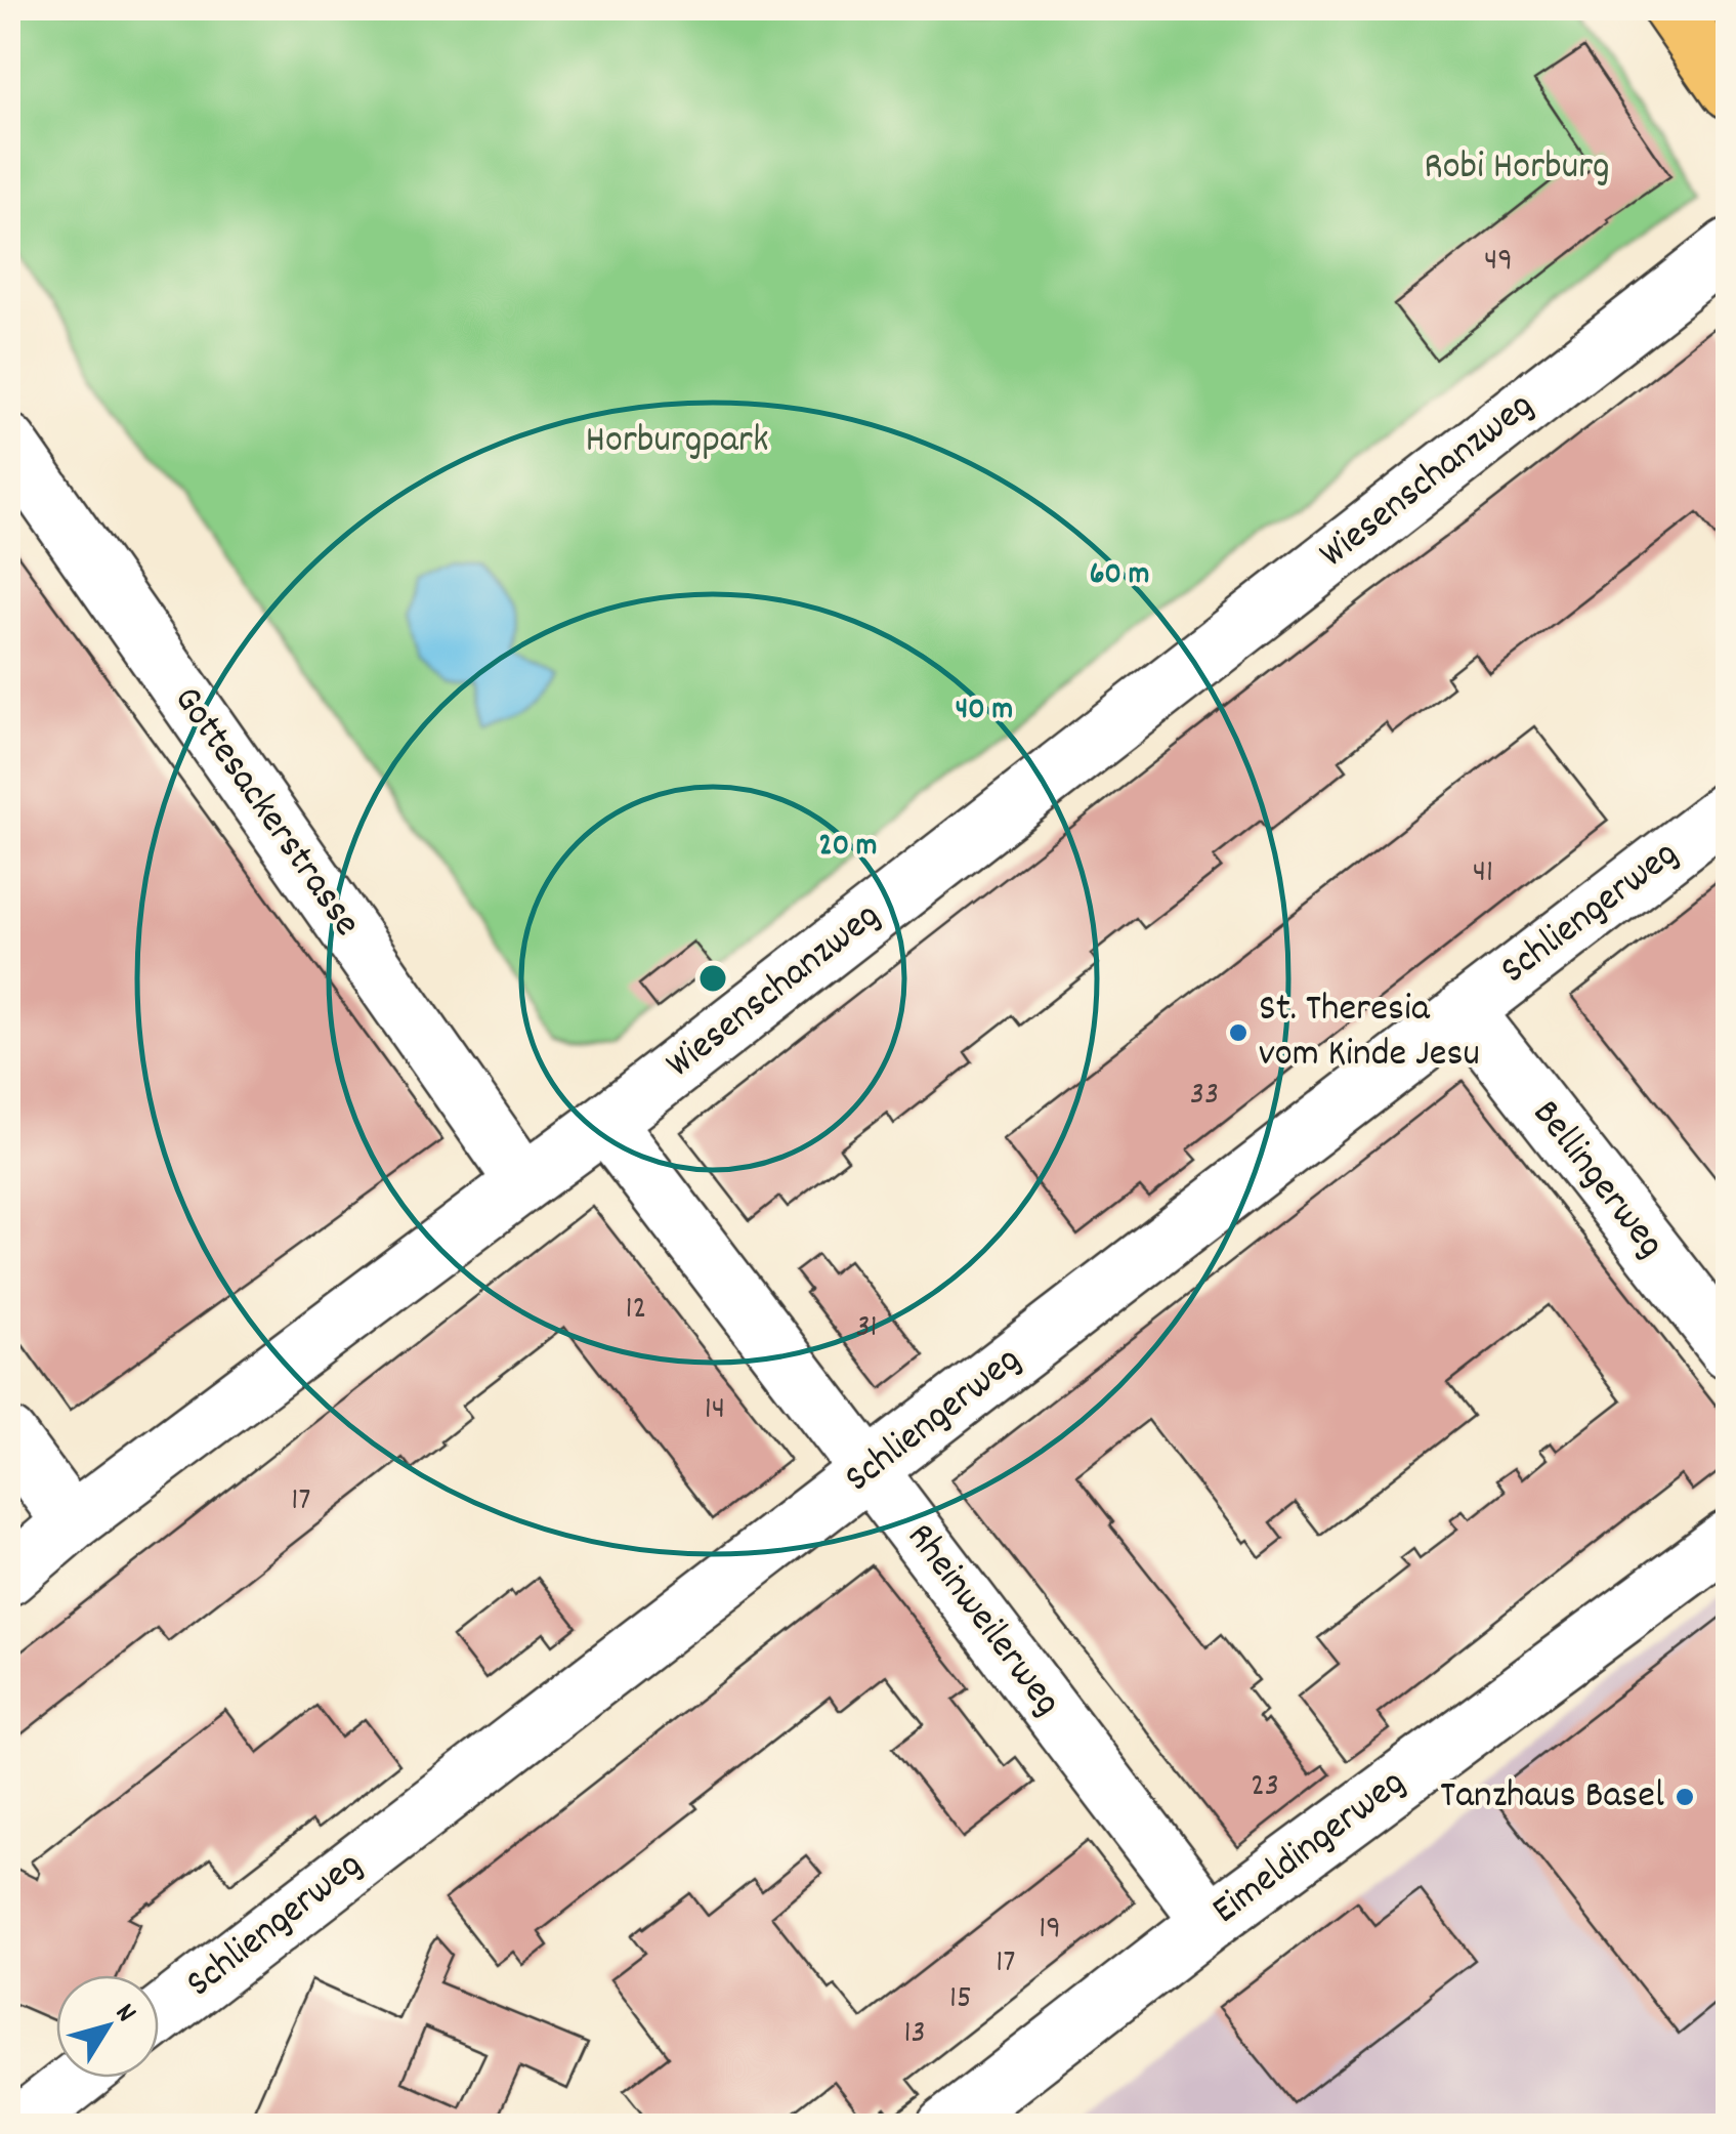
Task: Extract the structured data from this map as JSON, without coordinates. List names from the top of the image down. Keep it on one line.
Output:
{"streets":{"street":["Wiesenschanzweg","Gottesackerstrasse","Schliengerweg","Bellingerweg","Rheinweilerweg","Eimeldingerweg"]},"crossings":[["Wiesenschanzweg","Gottesackerstrasse"],["Wiesenschanzweg","Rheinweilerweg"],["Schliengerweg","Bellingerweg"],["Schliengerweg","Rheinweilerweg"],["Rheinweilerweg","Eimeldingerweg"]],"parks":["Robi Horburg","Horburgpark"],"places":["St. Theresia vom Kinde Jesu","Tanzhaus Basel"],"house_numbers":["49","41","33","12","31","14","17","23","19","17","15","13"],"north":"top right","rings":["60 m","40 m","20 m"]}
